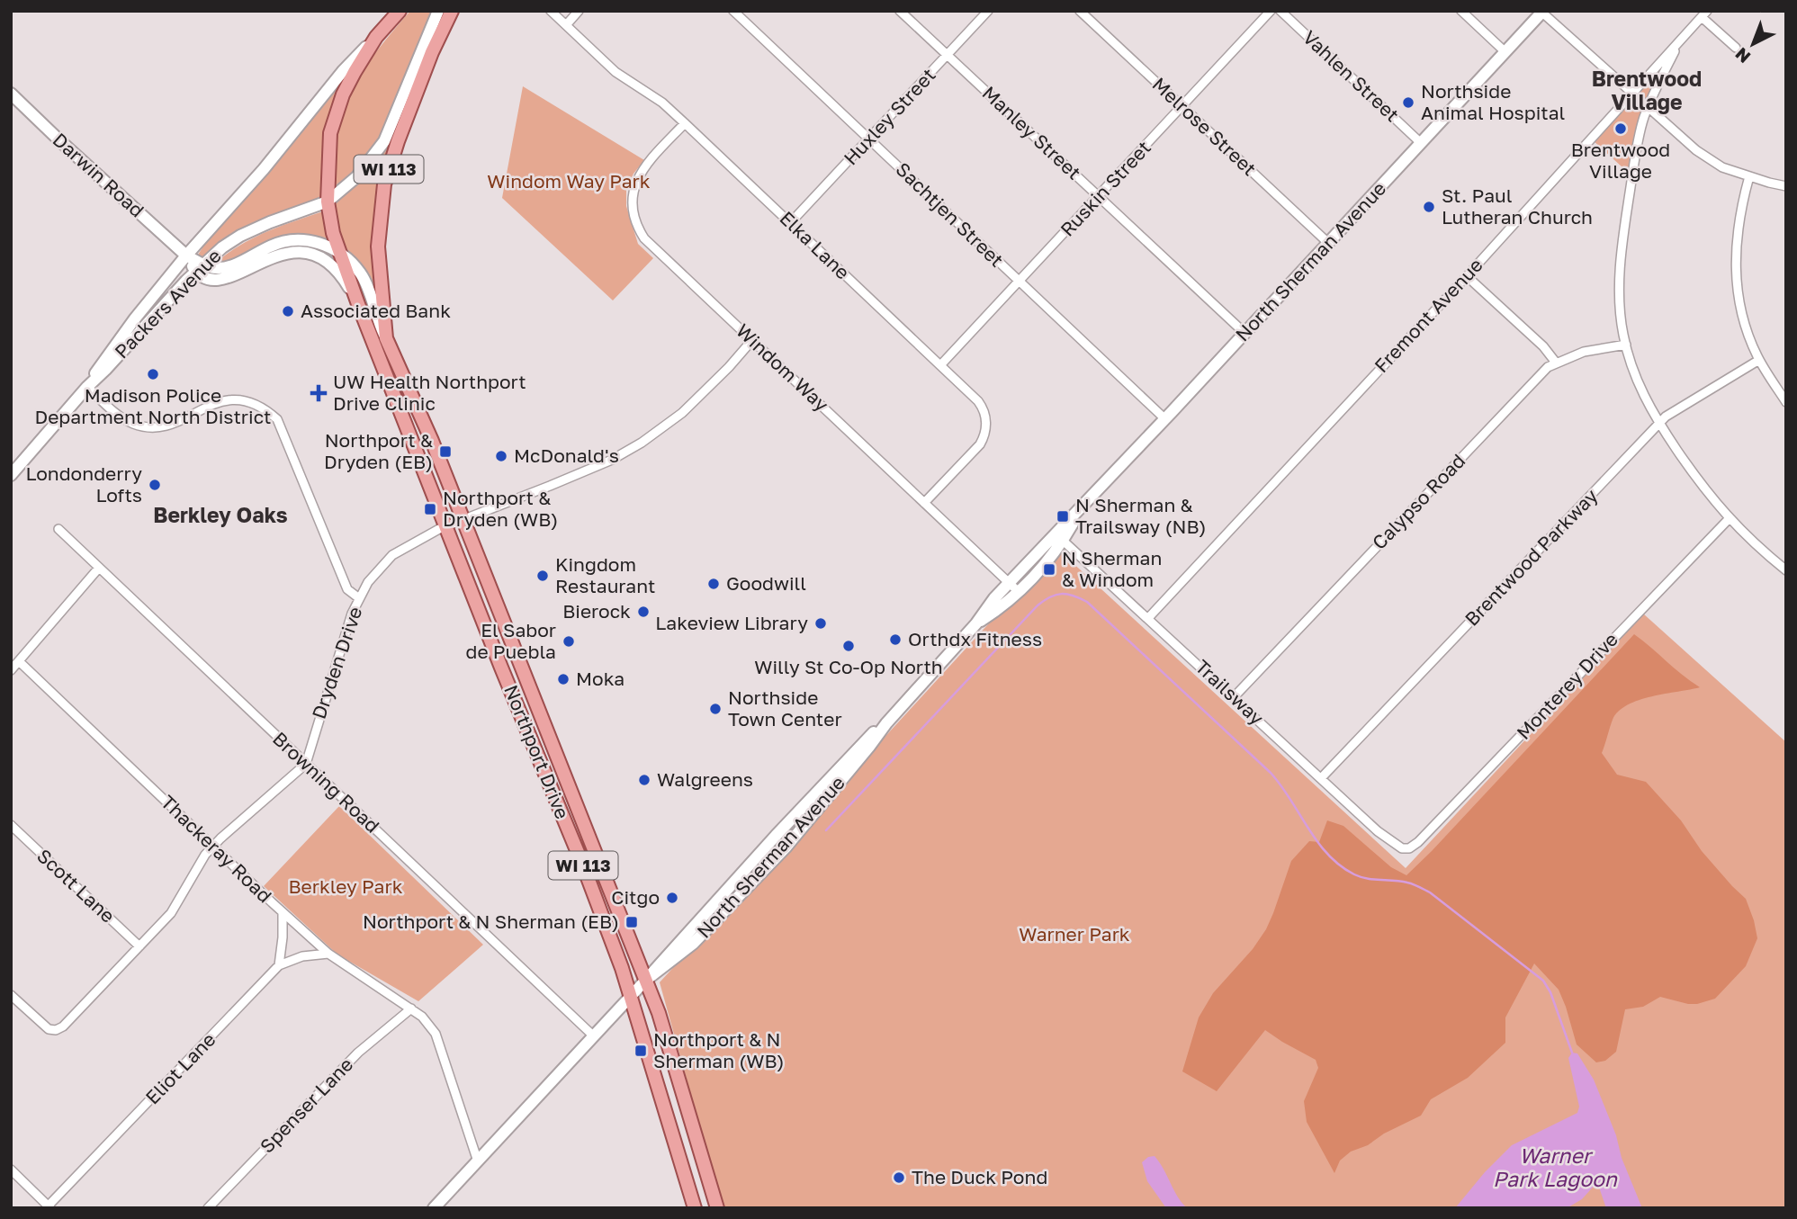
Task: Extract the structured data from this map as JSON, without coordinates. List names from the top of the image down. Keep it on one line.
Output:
{"streets":{"main road":["WI 113","Packers Avenue","Northport Drive"],"street":["Vahlen Street","Huxley Street","Melrose Street","Manley Street","Darwin Road","Ruskin Street","Sachtjen Street","Elka Lane","North Sherman Avenue","Fremont Avenue","Windom Way","Calypso Road","Brentwood Parkway","Dryden Drive","Monterey Drive","Trailsway","Browning Road","Thackeray Road","Scott Lane","Eliot Lane","Spenser Lane"]},"crossings":[["Vahlen Street","North Sherman Avenue"],["Huxley Street","Manley Street"],["Huxley Street","Sachtjen Street"],["Huxley Street","Elka Lane"],["Melrose Street","Ruskin Street"],["Melrose Street","North Sherman Avenue"],["Manley Street","Ruskin Street"],["Manley Street","North Sherman Avenue"],["WI 113","Packers Avenue"],["WI 113","Northport Drive"],["Darwin Road","Packers Avenue"],["Ruskin Street","Sachtjen Street"],["Ruskin Street","Elka Lane"],["Sachtjen Street","North Sherman Avenue"],["Elka Lane","Windom Way"],["North Sherman Avenue","Windom Way"],["North Sherman Avenue","Trailsway"],["North Sherman Avenue","Northport Drive"],["North Sherman Avenue","Browning Road"],["North Sherman Avenue","Thackeray Road"],["Fremont Avenue","Trailsway"],["Windom Way","Dryden Drive"],["Calypso Road","Trailsway"],["Brentwood Parkway","Trailsway"],["Dryden Drive","Northport Drive"],["Dryden Drive","Browning Road"],["Monterey Drive","Trailsway"],["Thackeray Road","Eliot Lane"],["Thackeray Road","Spenser Lane"]],"districts":["Brentwood Village","Berkley Oaks"],"water":["Warner Park Lagoon"],"parks":["Windom Way Park","Berkley Park","Warner Park"],"places":{"other":["Northside Animal Hospital","Brentwood Village","St. Paul Lutheran Church","Associated Bank","Madison Police Department North District","McDonald's","Londonderry Lofts","Kingdom Restaurant","Goodwill","Bierock","Lakeview Library","Orthdx Fitness","El Sabor de Puebla","Willy St Co-Op North","Moka","Northside Town Center","Walgreens","Citgo","The Duck Pond"],"health":["UW Health Northport Drive Clinic"],"transit":["Northport & Dryden (EB)","Northport & Dryden (WB)","N Sherman & Trailsway (NB)","N Sherman & Windom","Northport & N Sherman (EB)","Northport & N Sherman (WB)"]},"north":"bottom left"}
